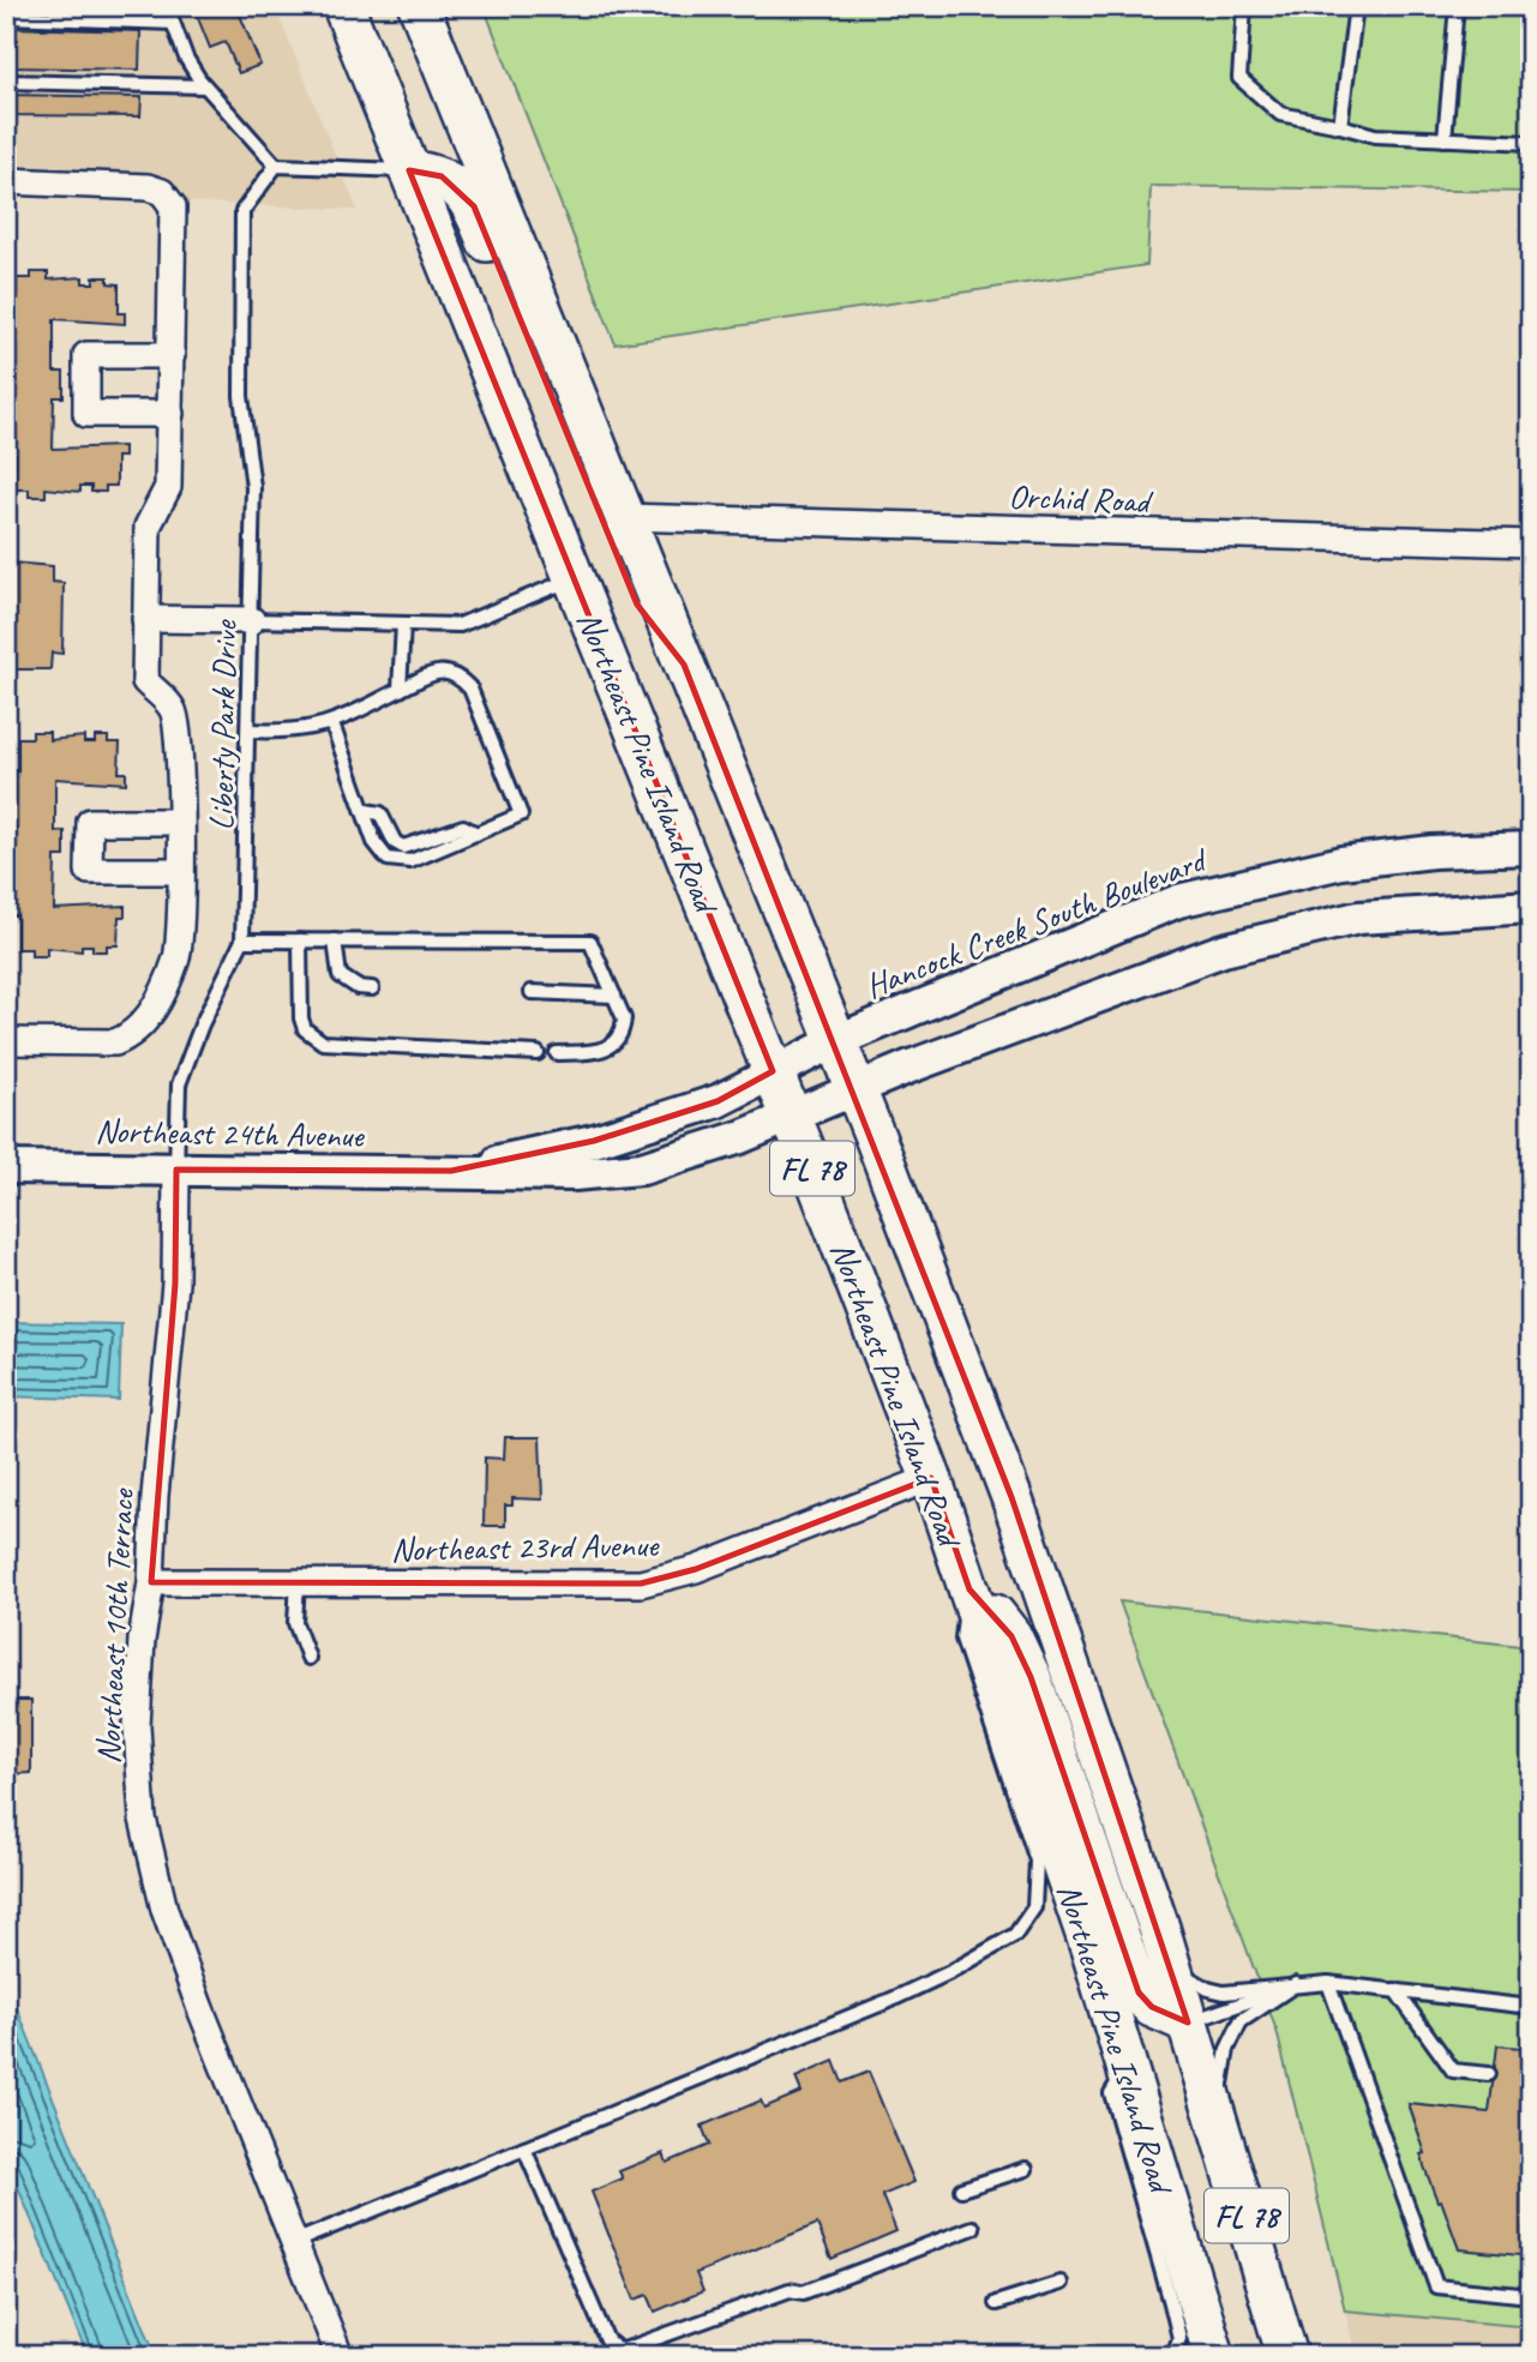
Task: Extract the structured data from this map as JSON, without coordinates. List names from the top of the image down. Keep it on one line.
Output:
{"streets":{"main road":["Northeast Pine Island Road","FL 78"],"street":["Orchid Road","Hancock Creek South Boulevard","Northeast 24th Avenue","Northeast 23rd Avenue","Northeast 10th Terrace"],"lane":["Liberty Park Drive"]},"crossings":[["Orchid Road","Northeast Pine Island Road"],["Liberty Park Drive","Northeast 24th Avenue"],["Liberty Park Drive","Northeast 10th Terrace"],["Northeast Pine Island Road","Hancock Creek South Boulevard"],["Northeast Pine Island Road","Northeast 24th Avenue"],["Northeast Pine Island Road","Northeast 23rd Avenue"],["Hancock Creek South Boulevard","Northeast 24th Avenue"],["Northeast 24th Avenue","Northeast 10th Terrace"],["Northeast 23rd Avenue","Northeast 10th Terrace"]]}
